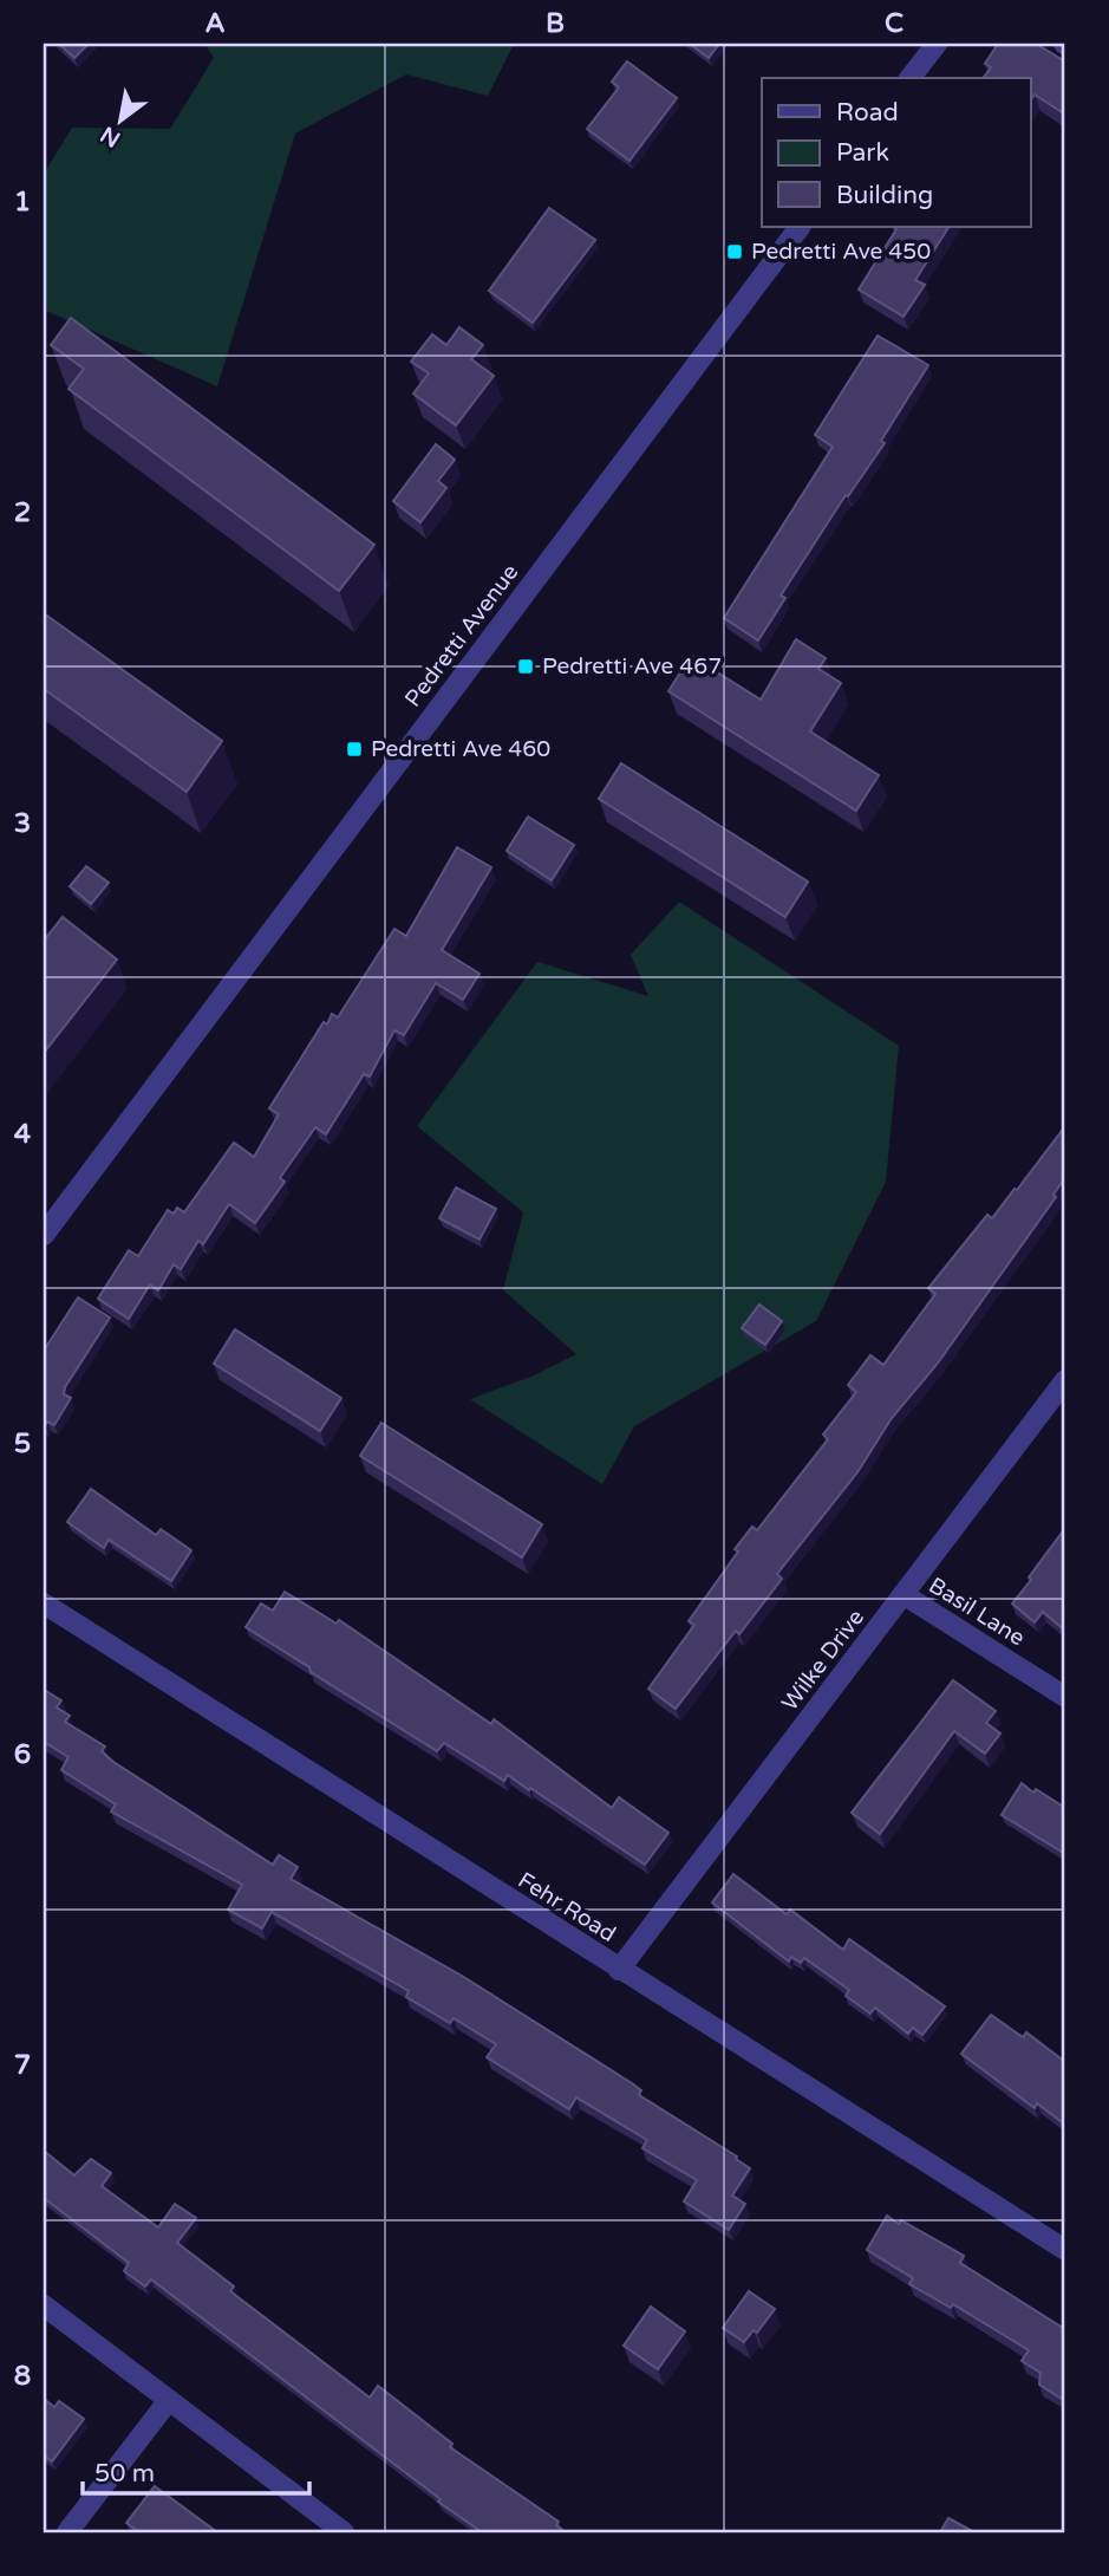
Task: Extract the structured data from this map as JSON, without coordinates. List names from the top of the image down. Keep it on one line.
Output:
{"streets":{"street":["Pedretti Avenue","Basil Lane","Wilke Drive","Fehr Road"]},"crossings":[["Basil Lane","Wilke Drive"],["Wilke Drive","Fehr Road"]],"places":{"transit":["Pedretti Ave 450","Pedretti Ave 467","Pedretti Ave 460"]},"legend":["Road","Park","Building"],"scale_bar":"50 m","north":"bottom left","grid":{"columns":["A","B","C"],"rows":["1","2","3","4","5","6","7","8"]}}
